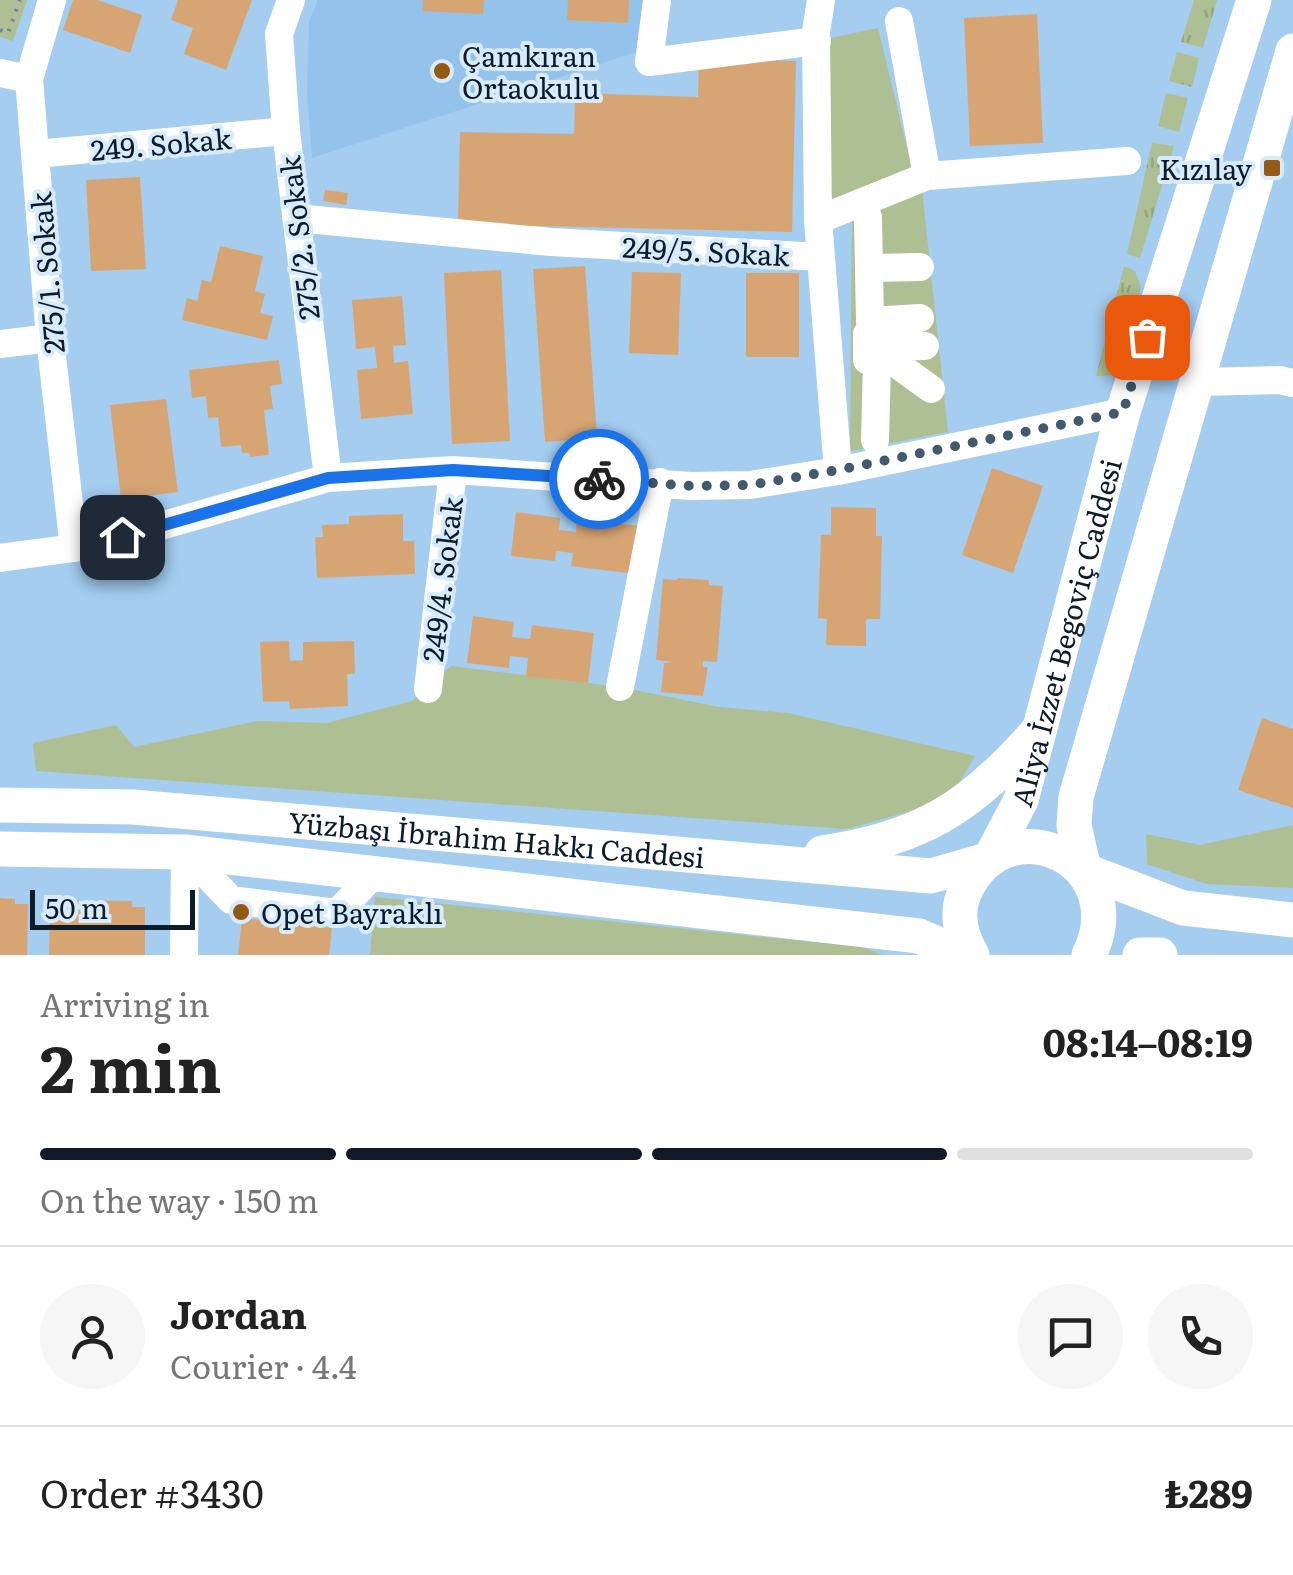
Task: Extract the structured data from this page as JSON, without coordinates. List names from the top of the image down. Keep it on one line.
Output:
{"streets":{"main road":["Aliya İzzet Begoviç Caddesi","Yüzbaşı İbrahim Hakkı Caddesi"],"street":["249. Sokak","275/2. Sokak","249/5. Sokak","275/1. Sokak","249/4. Sokak"]},"crossings":[["249. Sokak","275/2. Sokak"],["249. Sokak","275/1. Sokak"],["275/2. Sokak","249/5. Sokak"],["Aliya İzzet Begoviç Caddesi","Yüzbaşı İbrahim Hakkı Caddesi"]],"places":{"other":["Çamkıran Ortaokulu","Opet Bayraklı"],"transit":["Kızılay"]},"scale_bar":"50 m","page":{"scale":"50 m","heading":["2 min","Arriving in","08:14–08:19"],"panel":["Jordan","Courier · 4.4","Order #3430","₺289"],"bar":"On the way · 150 m"}}
